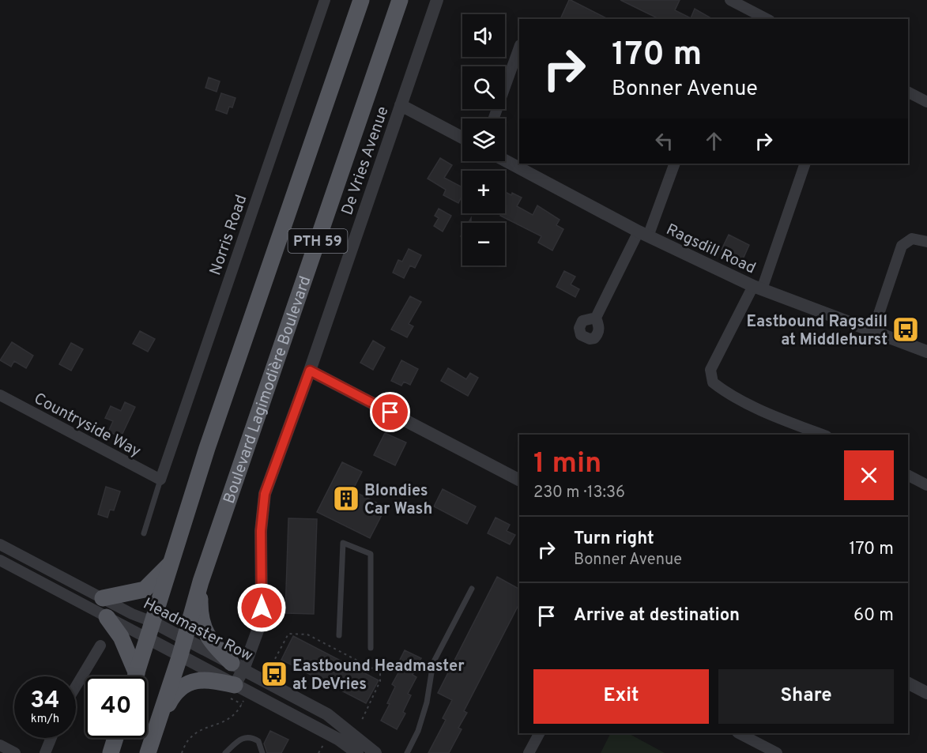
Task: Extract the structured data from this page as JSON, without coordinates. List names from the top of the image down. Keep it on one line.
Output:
{"streets":{"main road":["PTH 59","Boulevard Lagimodière Boulevard"],"street":["De Vries Avenue","Norris Road","Ragsdill Road","Countryside Way","Headmaster Row"]},"crossings":[["De Vries Avenue","Headmaster Row"],["Norris Road","Countryside Way"],["PTH 59","Headmaster Row"],["Boulevard Lagimodière Boulevard","Headmaster Row"]],"places":{"bus stop":["Eastbound Ragsdill at Middlehurst","Eastbound Headmaster at DeVries"],"building":["Blondies Car Wash"]},"page":{"map_buttons":["+","−"],"turn":["170 m","Bonner Avenue"],"heading":["1 min","230 m · 13:36"],"list":[{"name":"Turn right","note":"Bonner Avenue","value":"170 m"},{"name":"Arrive at destination","value":"60 m"}],"buttons":["Exit","Share"],"speed":"34 km/h","limit":"40"}}
